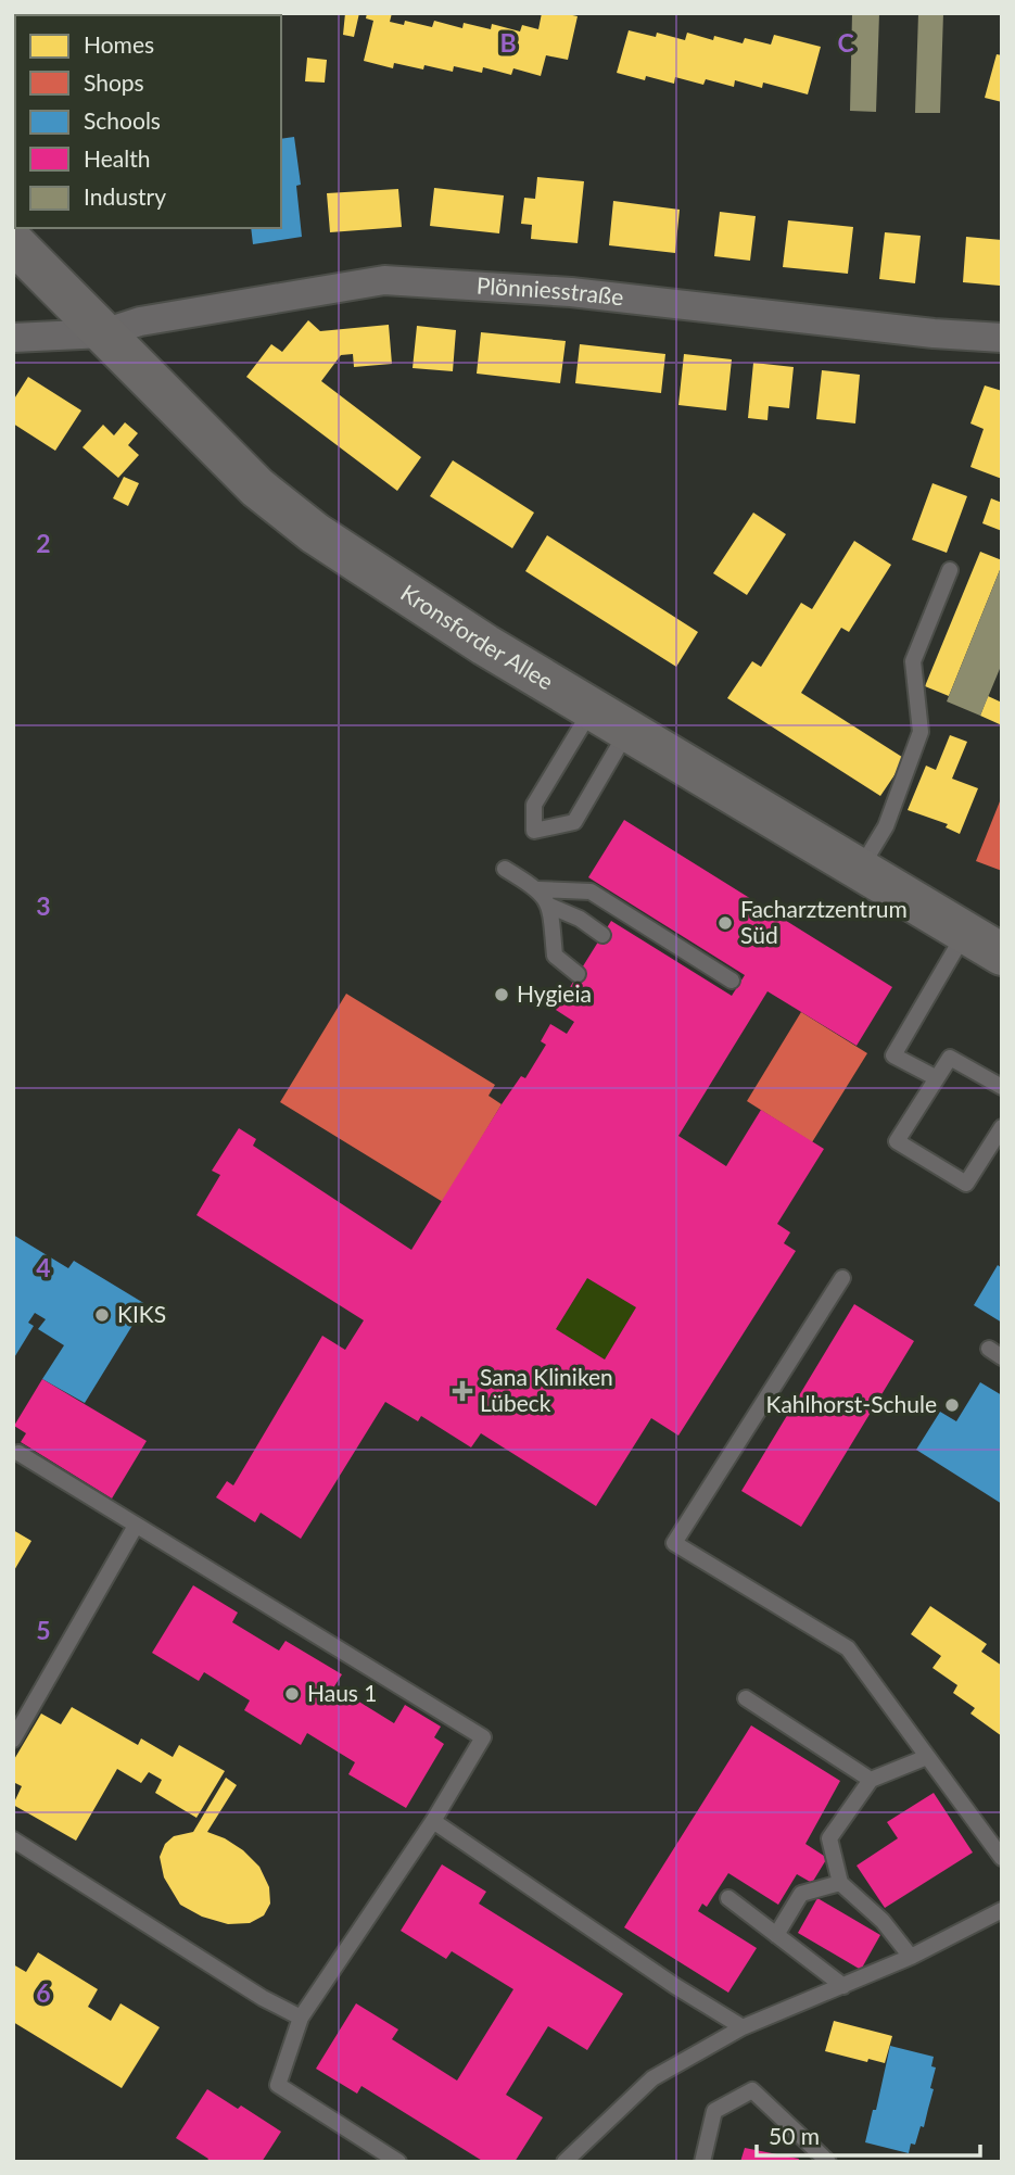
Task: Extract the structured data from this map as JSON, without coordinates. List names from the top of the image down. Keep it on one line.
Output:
{"streets":{"main road":["Kronsforder Allee"],"street":["Plönniesstraße"]},"crossings":[["Plönniesstraße","Kronsforder Allee"]],"places":{"other":["Facharztzentrum Süd","Hygieia","KIKS","Kahlhorst-Schule","Haus 1"],"health":["Sana Kliniken Lübeck"]},"legend":["Homes","Shops","Schools","Health","Industry"],"scale_bar":"50 m","grid":{"columns":["B","C"],"rows":["2","3","4","5","6"]}}
